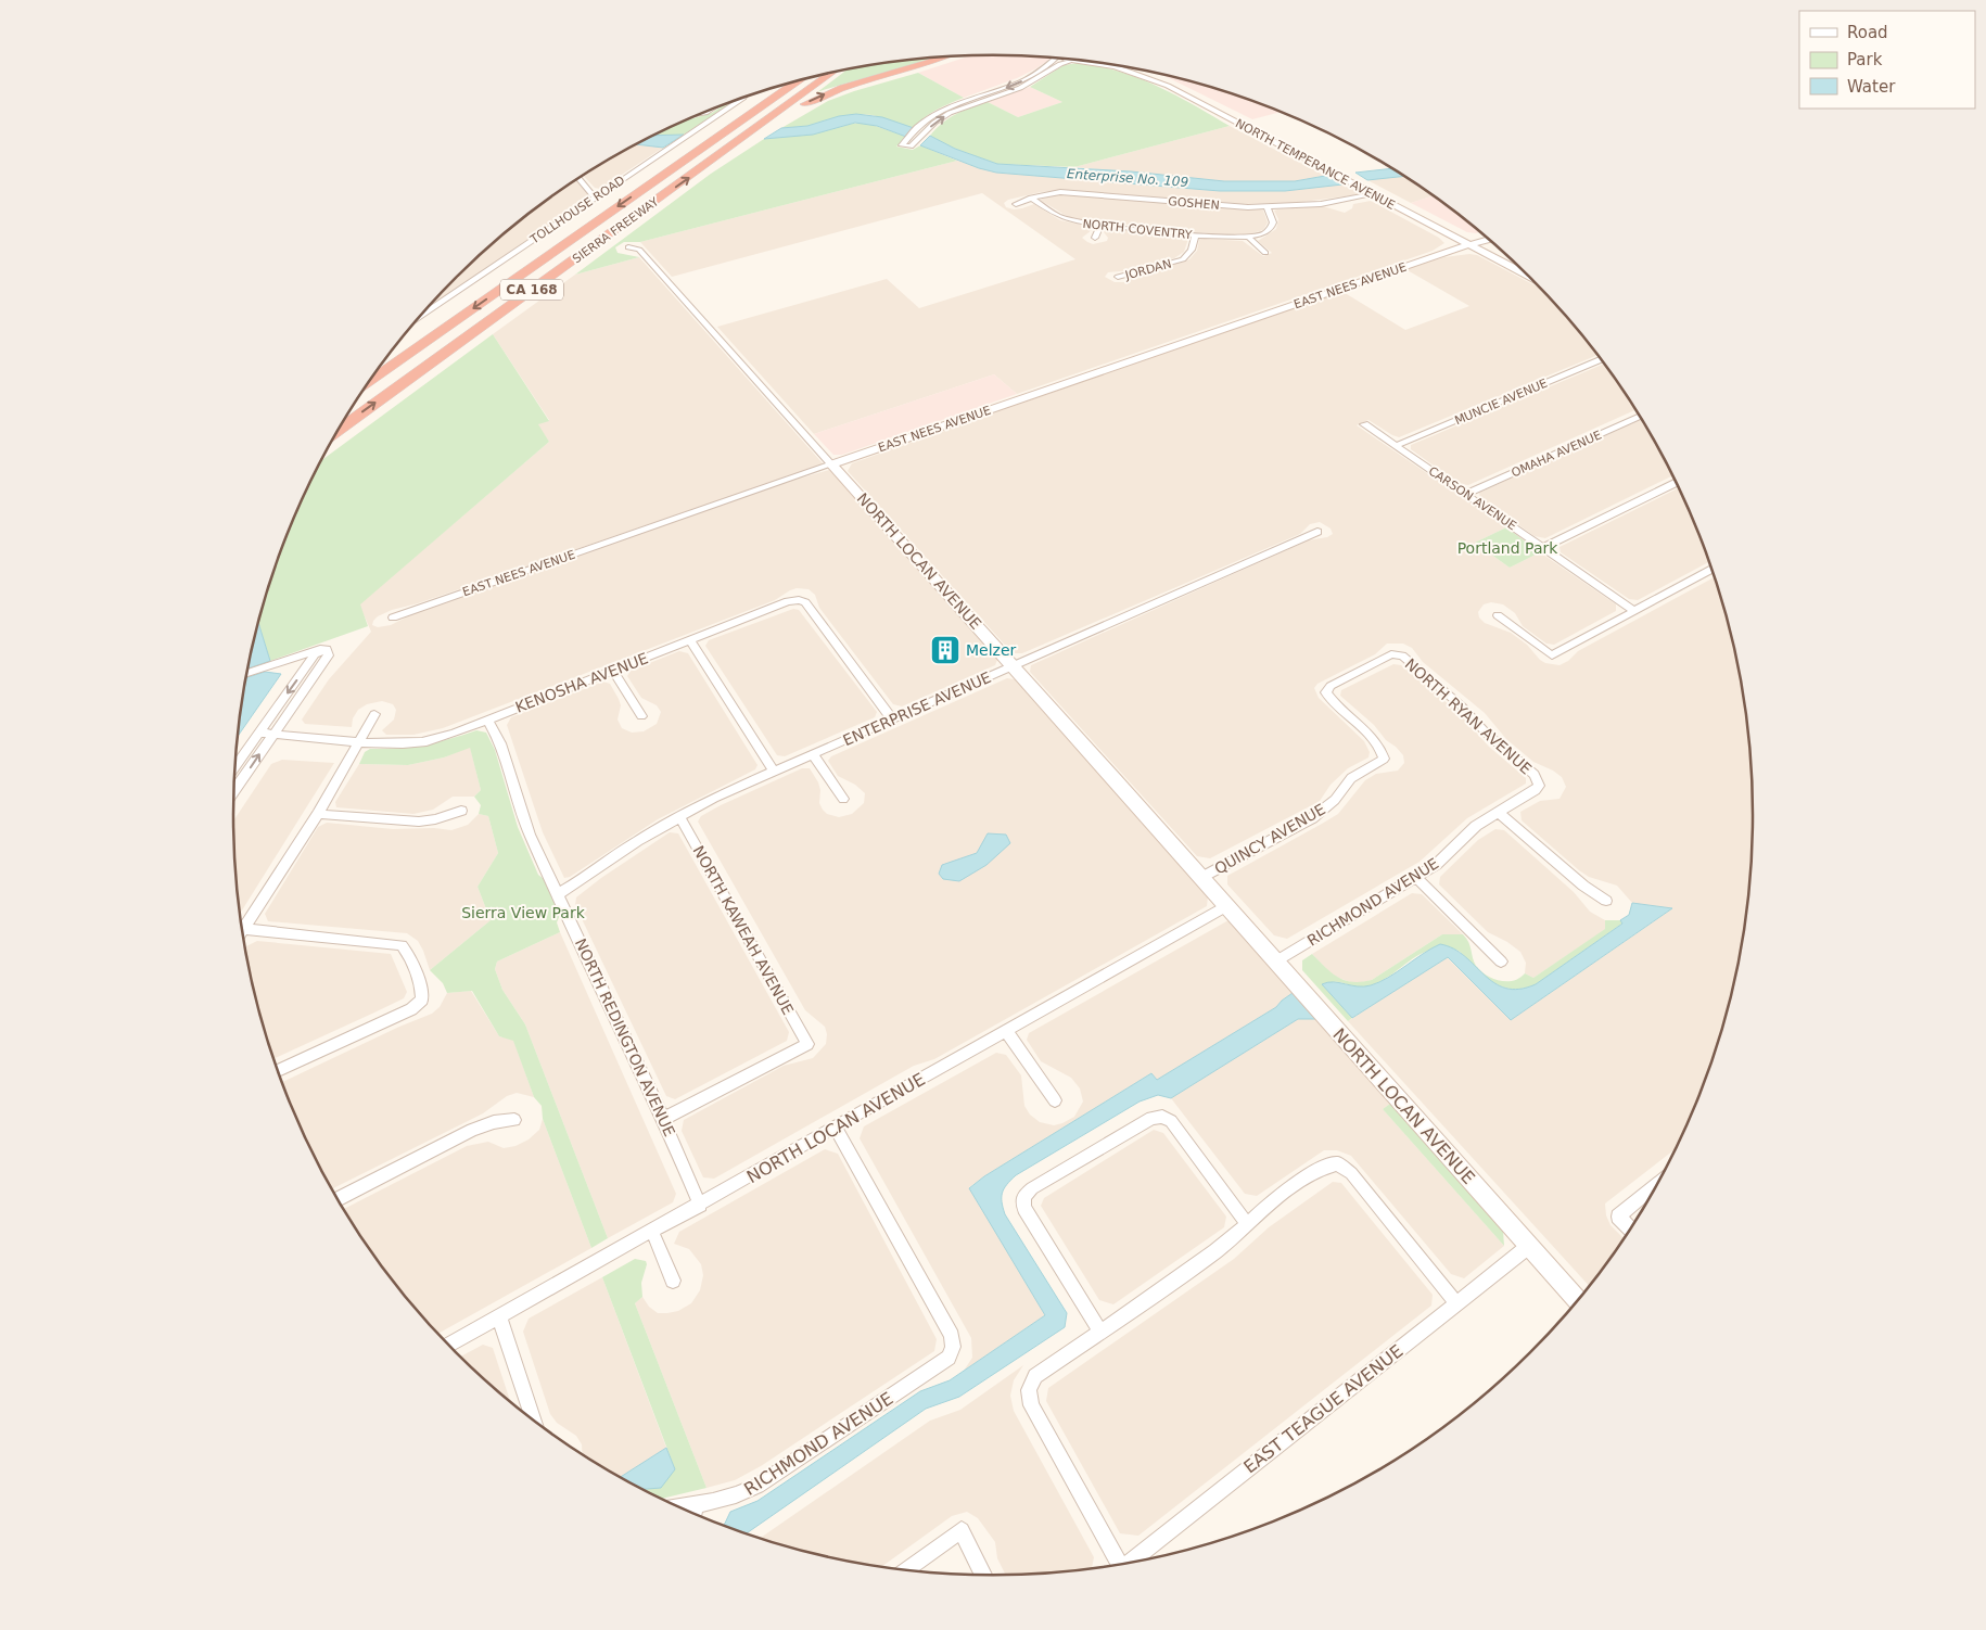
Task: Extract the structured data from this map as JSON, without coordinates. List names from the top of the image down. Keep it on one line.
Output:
{"streets":{"highway":["SIERRA FREEWAY","CA 168"],"main road":["NORTH TEMPERANCE AVENUE","EAST NEES AVENUE","NORTH LOCAN AVENUE"],"street":["GOSHEN","TOLLHOUSE ROAD","NORTH COVENTRY","JORDAN","MUNCIE AVENUE","OMAHA AVENUE","CARSON AVENUE","KENOSHA AVENUE","ENTERPRISE AVENUE","NORTH RYAN AVENUE","QUINCY AVENUE","RICHMOND AVENUE","NORTH KAWEAH AVENUE","NORTH REDINGTON AVENUE","EAST TEAGUE AVENUE"]},"crossings":[["NORTH TEMPERANCE AVENUE","GOSHEN"],["NORTH TEMPERANCE AVENUE","EAST NEES AVENUE"],["GOSHEN","NORTH COVENTRY"],["NORTH COVENTRY","JORDAN"],["EAST NEES AVENUE","NORTH LOCAN AVENUE"],["MUNCIE AVENUE","CARSON AVENUE"],["OMAHA AVENUE","CARSON AVENUE"],["NORTH LOCAN AVENUE","ENTERPRISE AVENUE"],["NORTH LOCAN AVENUE","QUINCY AVENUE"],["NORTH LOCAN AVENUE","RICHMOND AVENUE"],["NORTH LOCAN AVENUE","NORTH REDINGTON AVENUE"],["NORTH LOCAN AVENUE","EAST TEAGUE AVENUE"],["KENOSHA AVENUE","ENTERPRISE AVENUE"],["KENOSHA AVENUE","NORTH REDINGTON AVENUE"],["ENTERPRISE AVENUE","NORTH KAWEAH AVENUE"],["ENTERPRISE AVENUE","NORTH REDINGTON AVENUE"],["NORTH RYAN AVENUE","QUINCY AVENUE"],["NORTH RYAN AVENUE","RICHMOND AVENUE"],["NORTH KAWEAH AVENUE","NORTH REDINGTON AVENUE"]],"water":["Enterprise No. 109"],"parks":["Portland Park","Sierra View Park"],"places":{"building":["Melzer"]},"legend":["Road","Park","Water"]}
